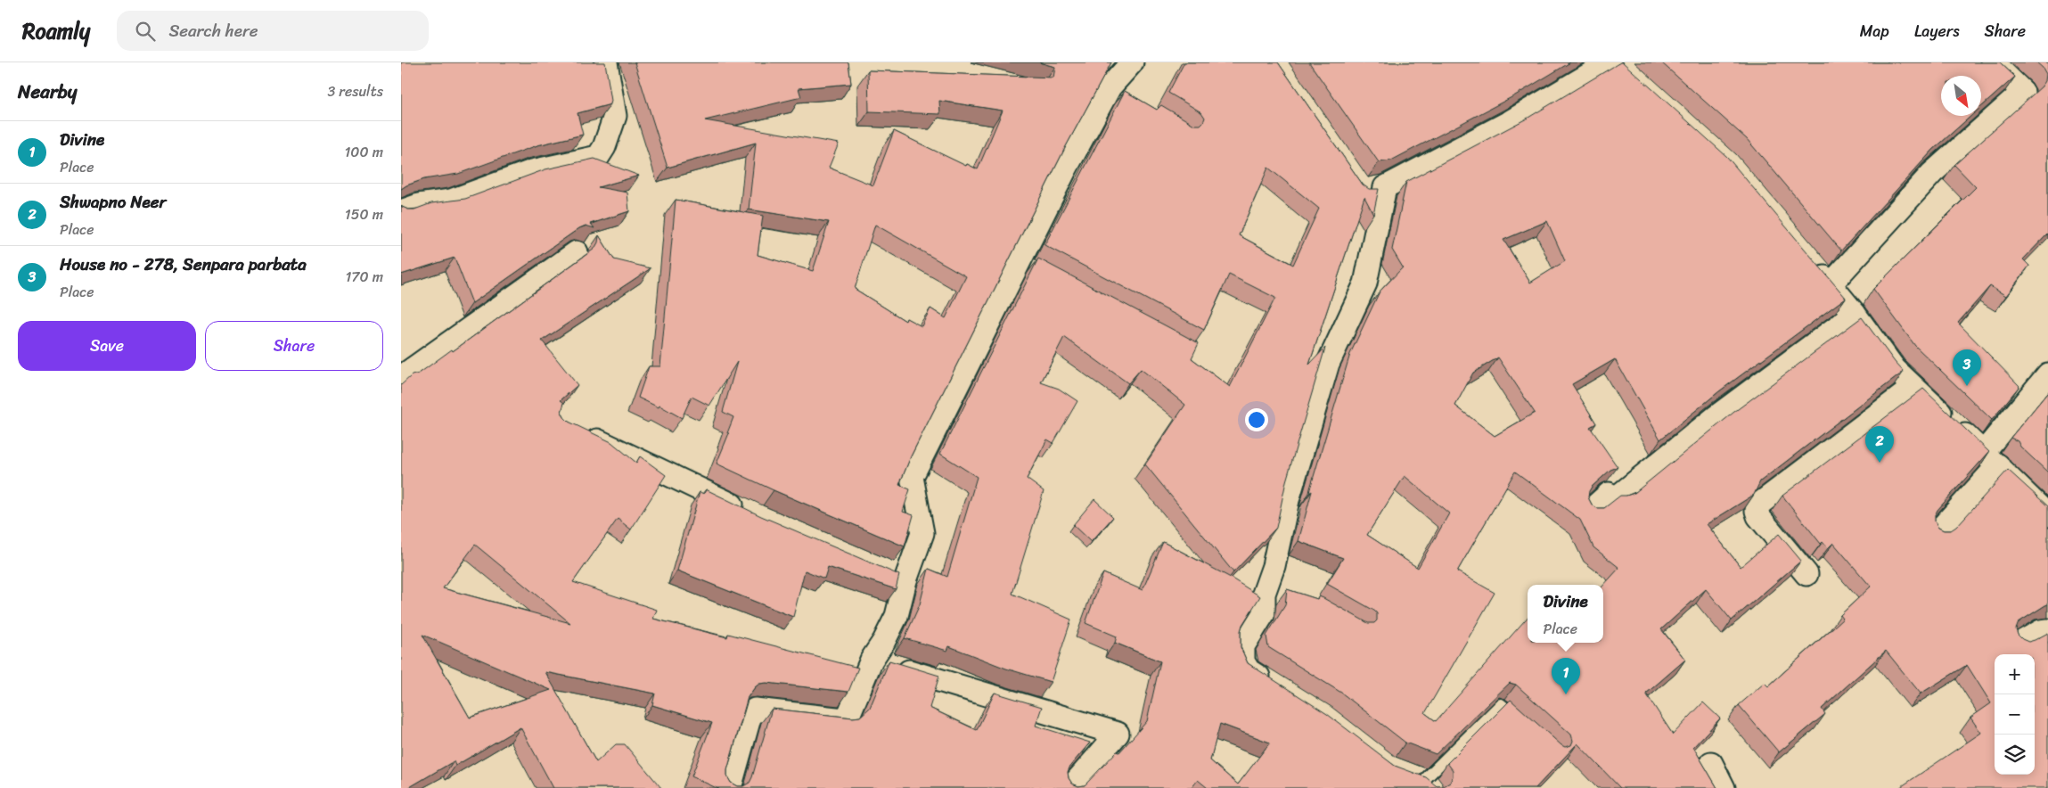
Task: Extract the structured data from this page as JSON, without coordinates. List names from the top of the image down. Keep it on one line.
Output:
{"north":"bottom right","page":{"header":"Roamly","search":"Search here","nav":["Map","Layers","Share"],"heading":["Nearby","3 results"],"list":[{"mark":"1","name":"Divine","note":"Place","value":"100 m"},{"mark":"2","name":"Shwapno Neer","note":"Place","value":"150 m"},{"mark":"3","name":"House no - 278, Senpara parbata","note":"Place","value":"170 m"}],"buttons":["Save","Share"],"pins":["3","2","1"],"popup":["Divine","Place"],"map_buttons":["+","−"]}}
